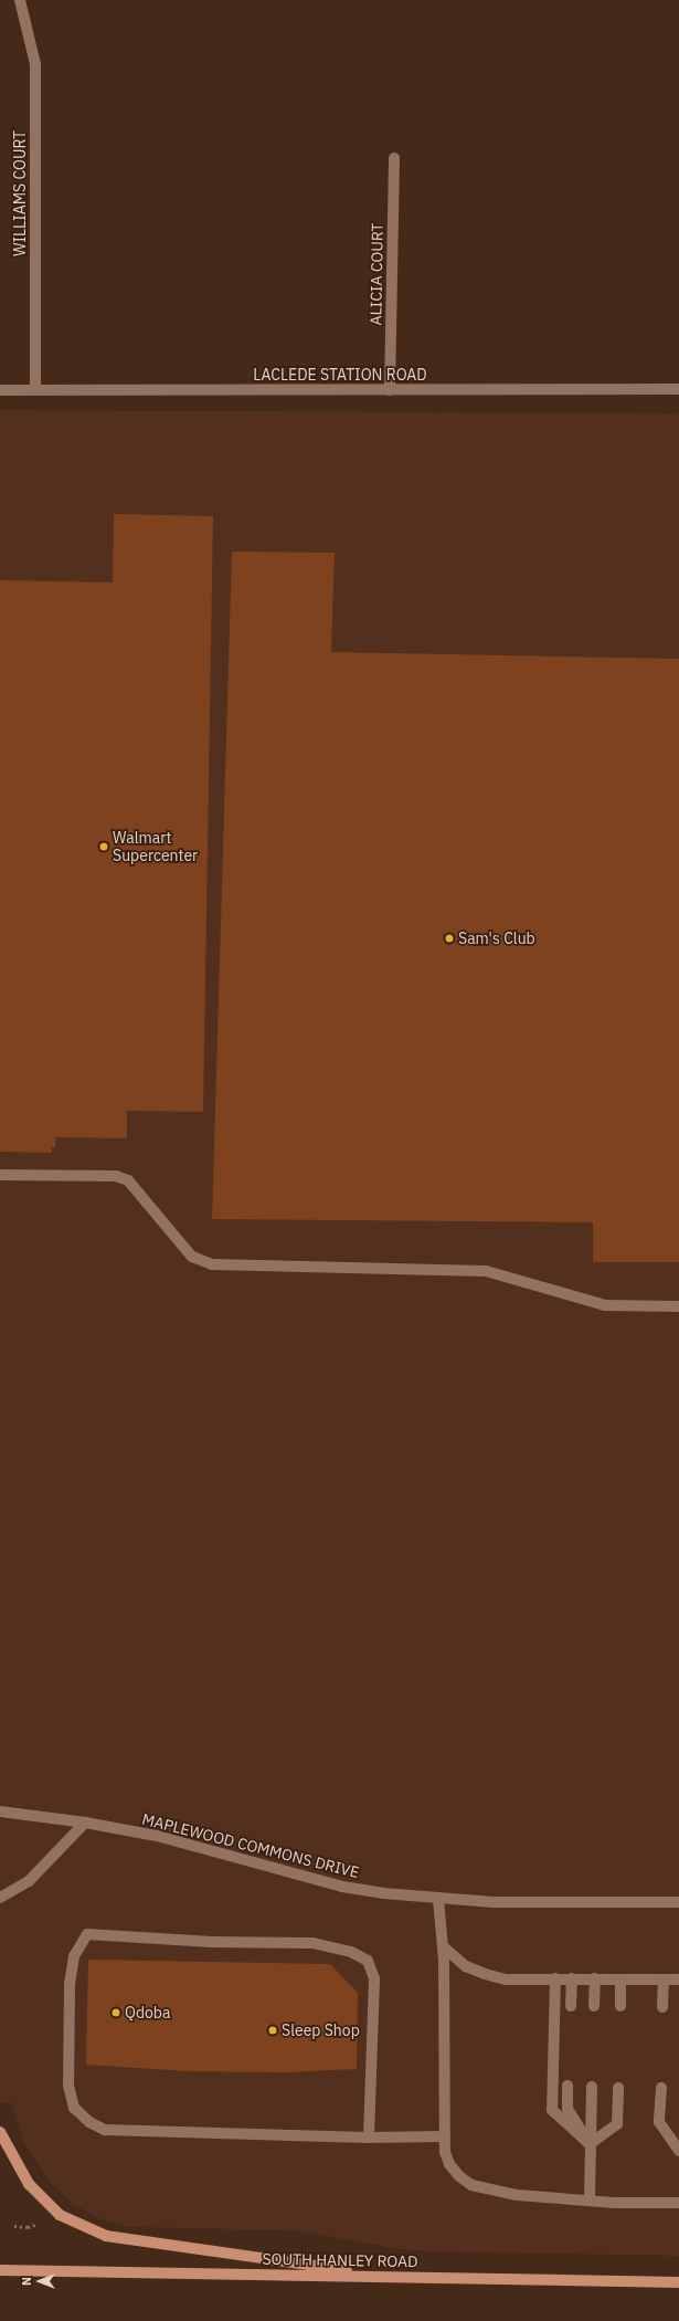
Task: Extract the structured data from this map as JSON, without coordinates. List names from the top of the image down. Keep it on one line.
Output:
{"streets":{"main road":["SOUTH HANLEY ROAD"],"street":["WILLIAMS COURT","ALICIA COURT","LACLEDE STATION ROAD","MAPLEWOOD COMMONS DRIVE"]},"crossings":[["WILLIAMS COURT","LACLEDE STATION ROAD"],["ALICIA COURT","LACLEDE STATION ROAD"]],"places":["Walmart Supercenter","Sam's Club","Qdoba","Sleep Shop"],"north":"left"}
